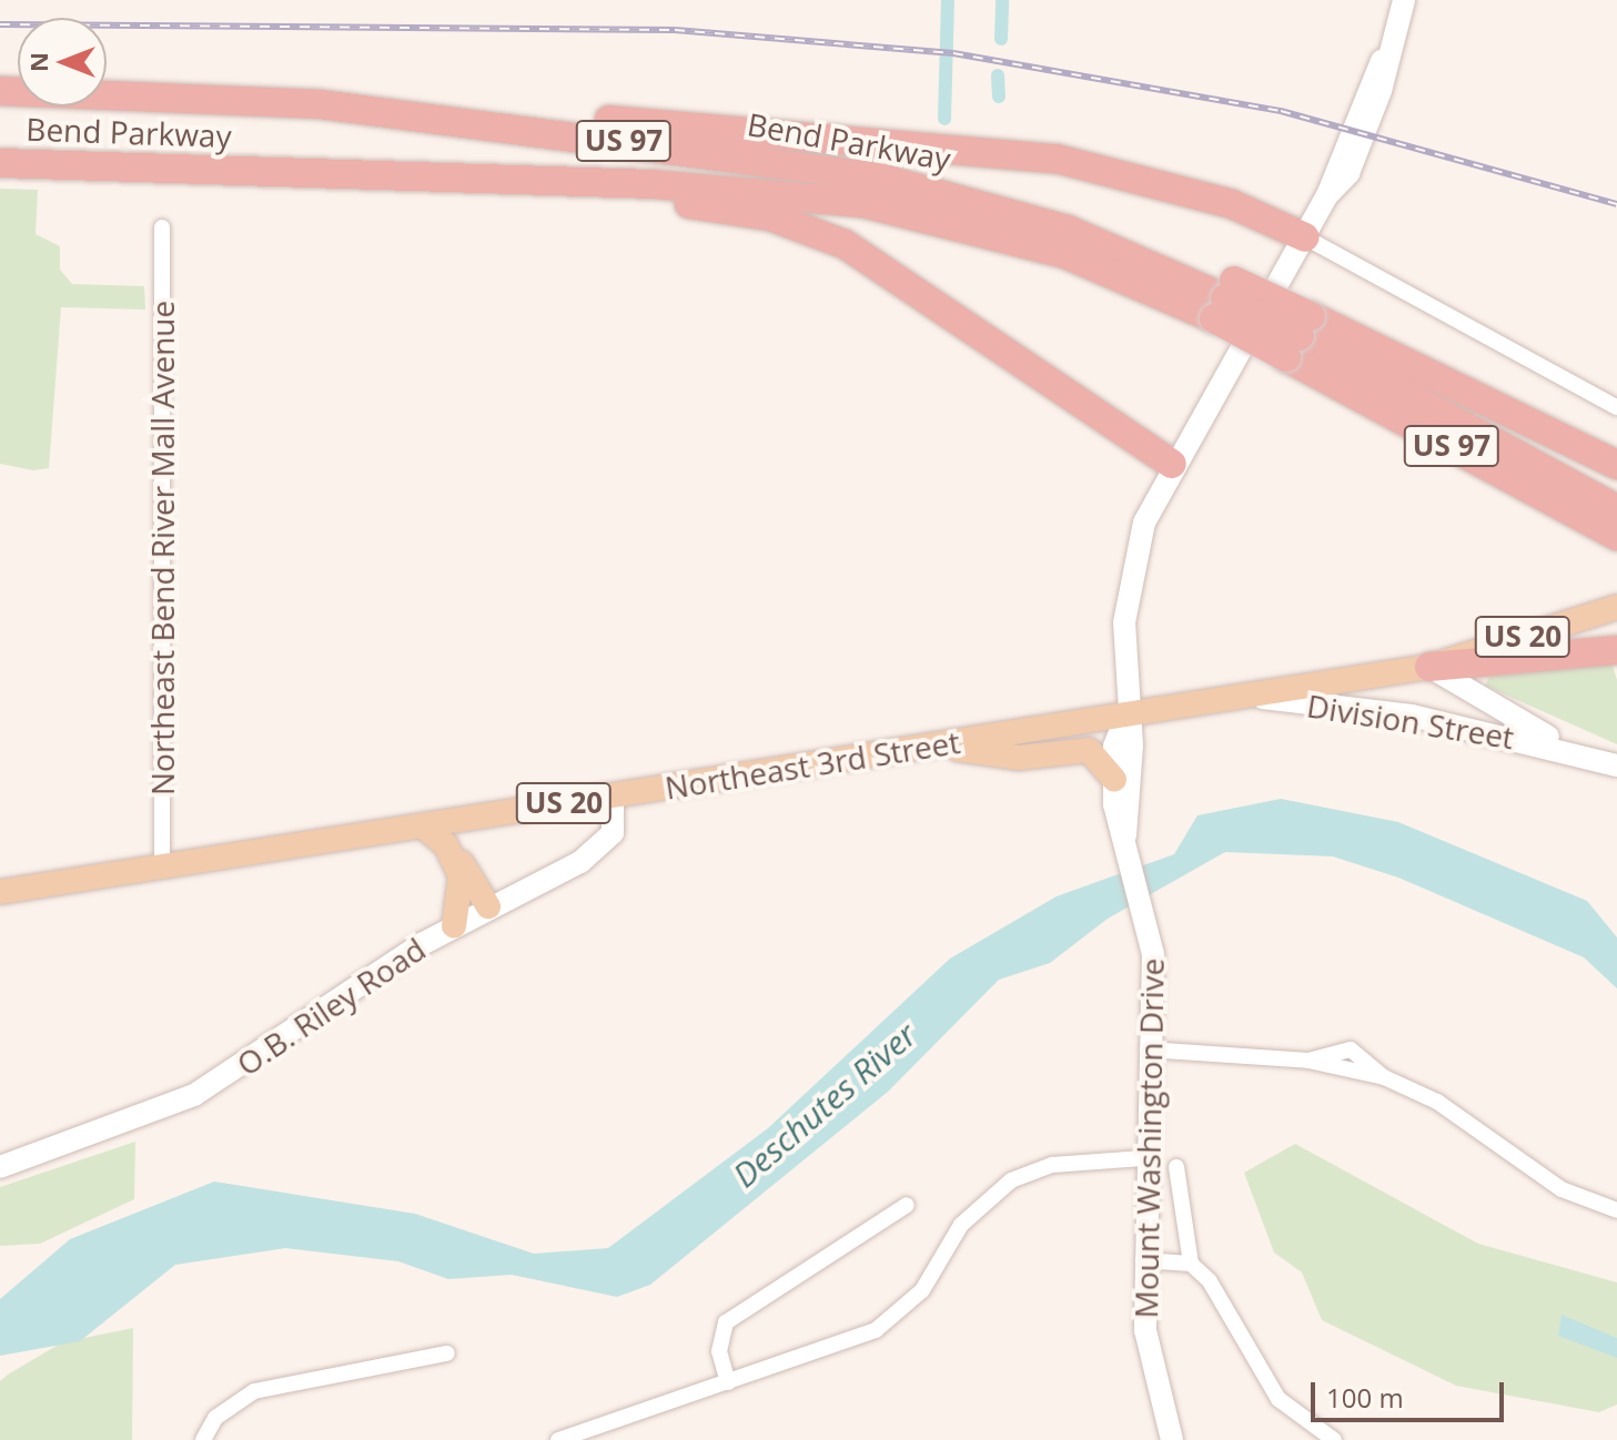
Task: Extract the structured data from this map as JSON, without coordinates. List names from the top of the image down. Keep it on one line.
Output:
{"streets":{"highway":["Bend Parkway","US 97"],"main road":["US 20","Division Street","Northeast 3rd Street","O.B. Riley Road","Mount Washington Drive"],"street":["Northeast Bend River Mall Avenue"]},"crossings":[["Northeast Bend River Mall Avenue","Northeast 3rd Street"],["Division Street","Northeast 3rd Street"],["Northeast 3rd Street","O.B. Riley Road"],["Northeast 3rd Street","Mount Washington Drive"]],"water":["Deschutes River"],"scale_bar":"100 m","north":"left"}
